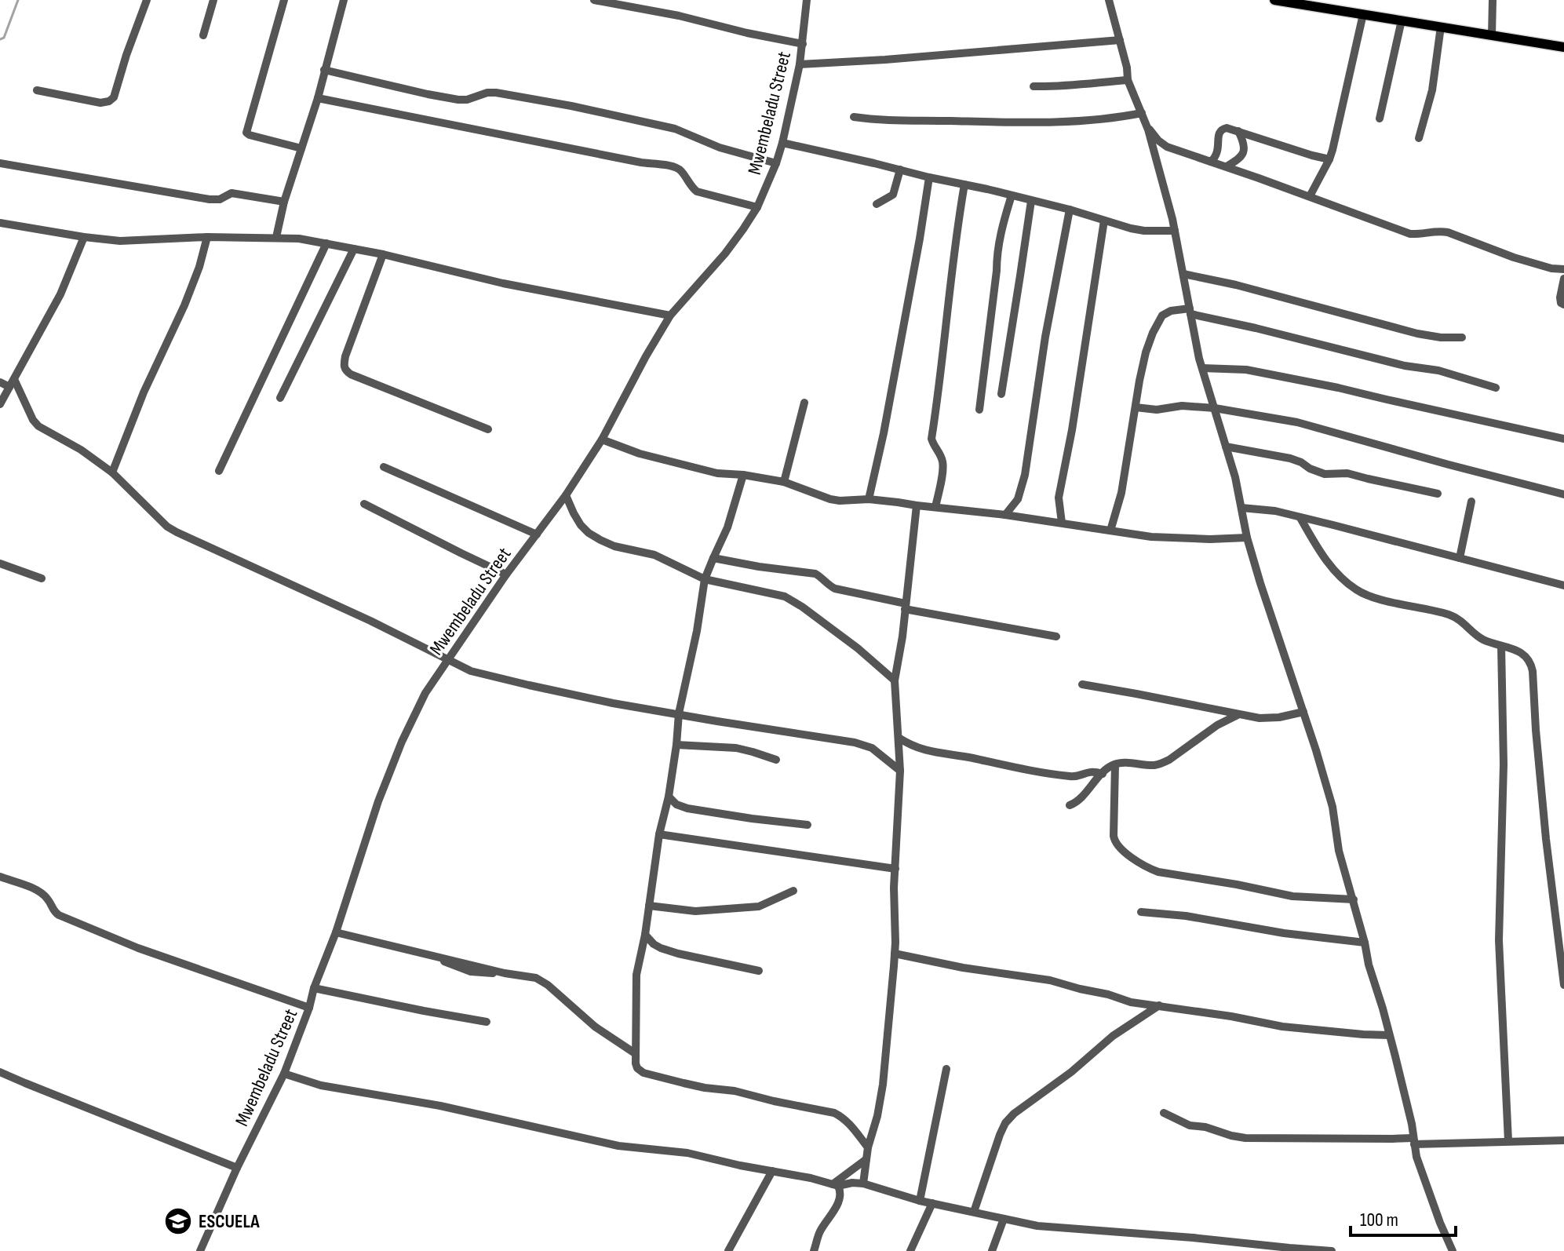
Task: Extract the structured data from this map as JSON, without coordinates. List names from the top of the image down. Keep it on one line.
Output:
{"streets":{"street":["Mwembeladu Street"]},"places":{"school or university":["ESCUELA"]},"scale_bar":"100 m"}
